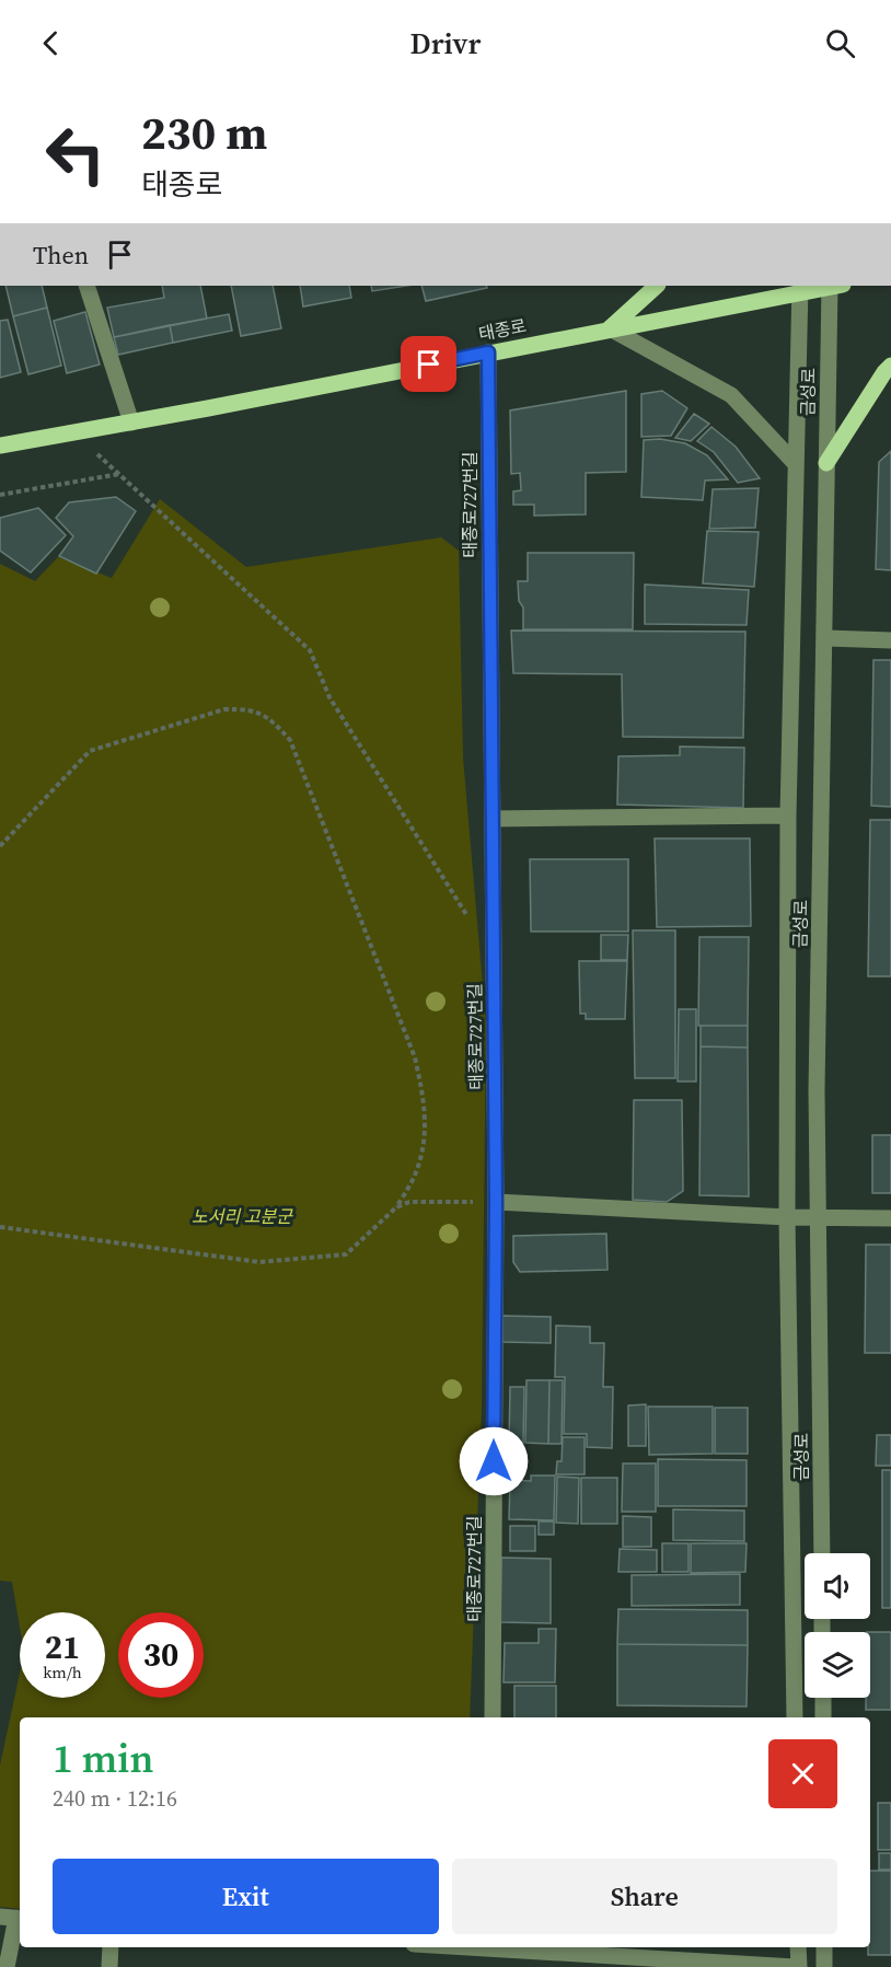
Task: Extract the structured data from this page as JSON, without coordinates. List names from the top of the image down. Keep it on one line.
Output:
{"streets":{"main road":["태종로"],"street":["금성로","태종로727번길"]},"crossings":[["태종로","금성로"],["태종로","태종로727번길"]],"parks":["노서리 고분군"],"page":{"header":"Drivr","turn":["230 m","태종로"],"then":"Then","speed":"21 km/h","limit":"30","heading":["1 min","240 m · 12:16"],"buttons":["Exit","Share"]}}
